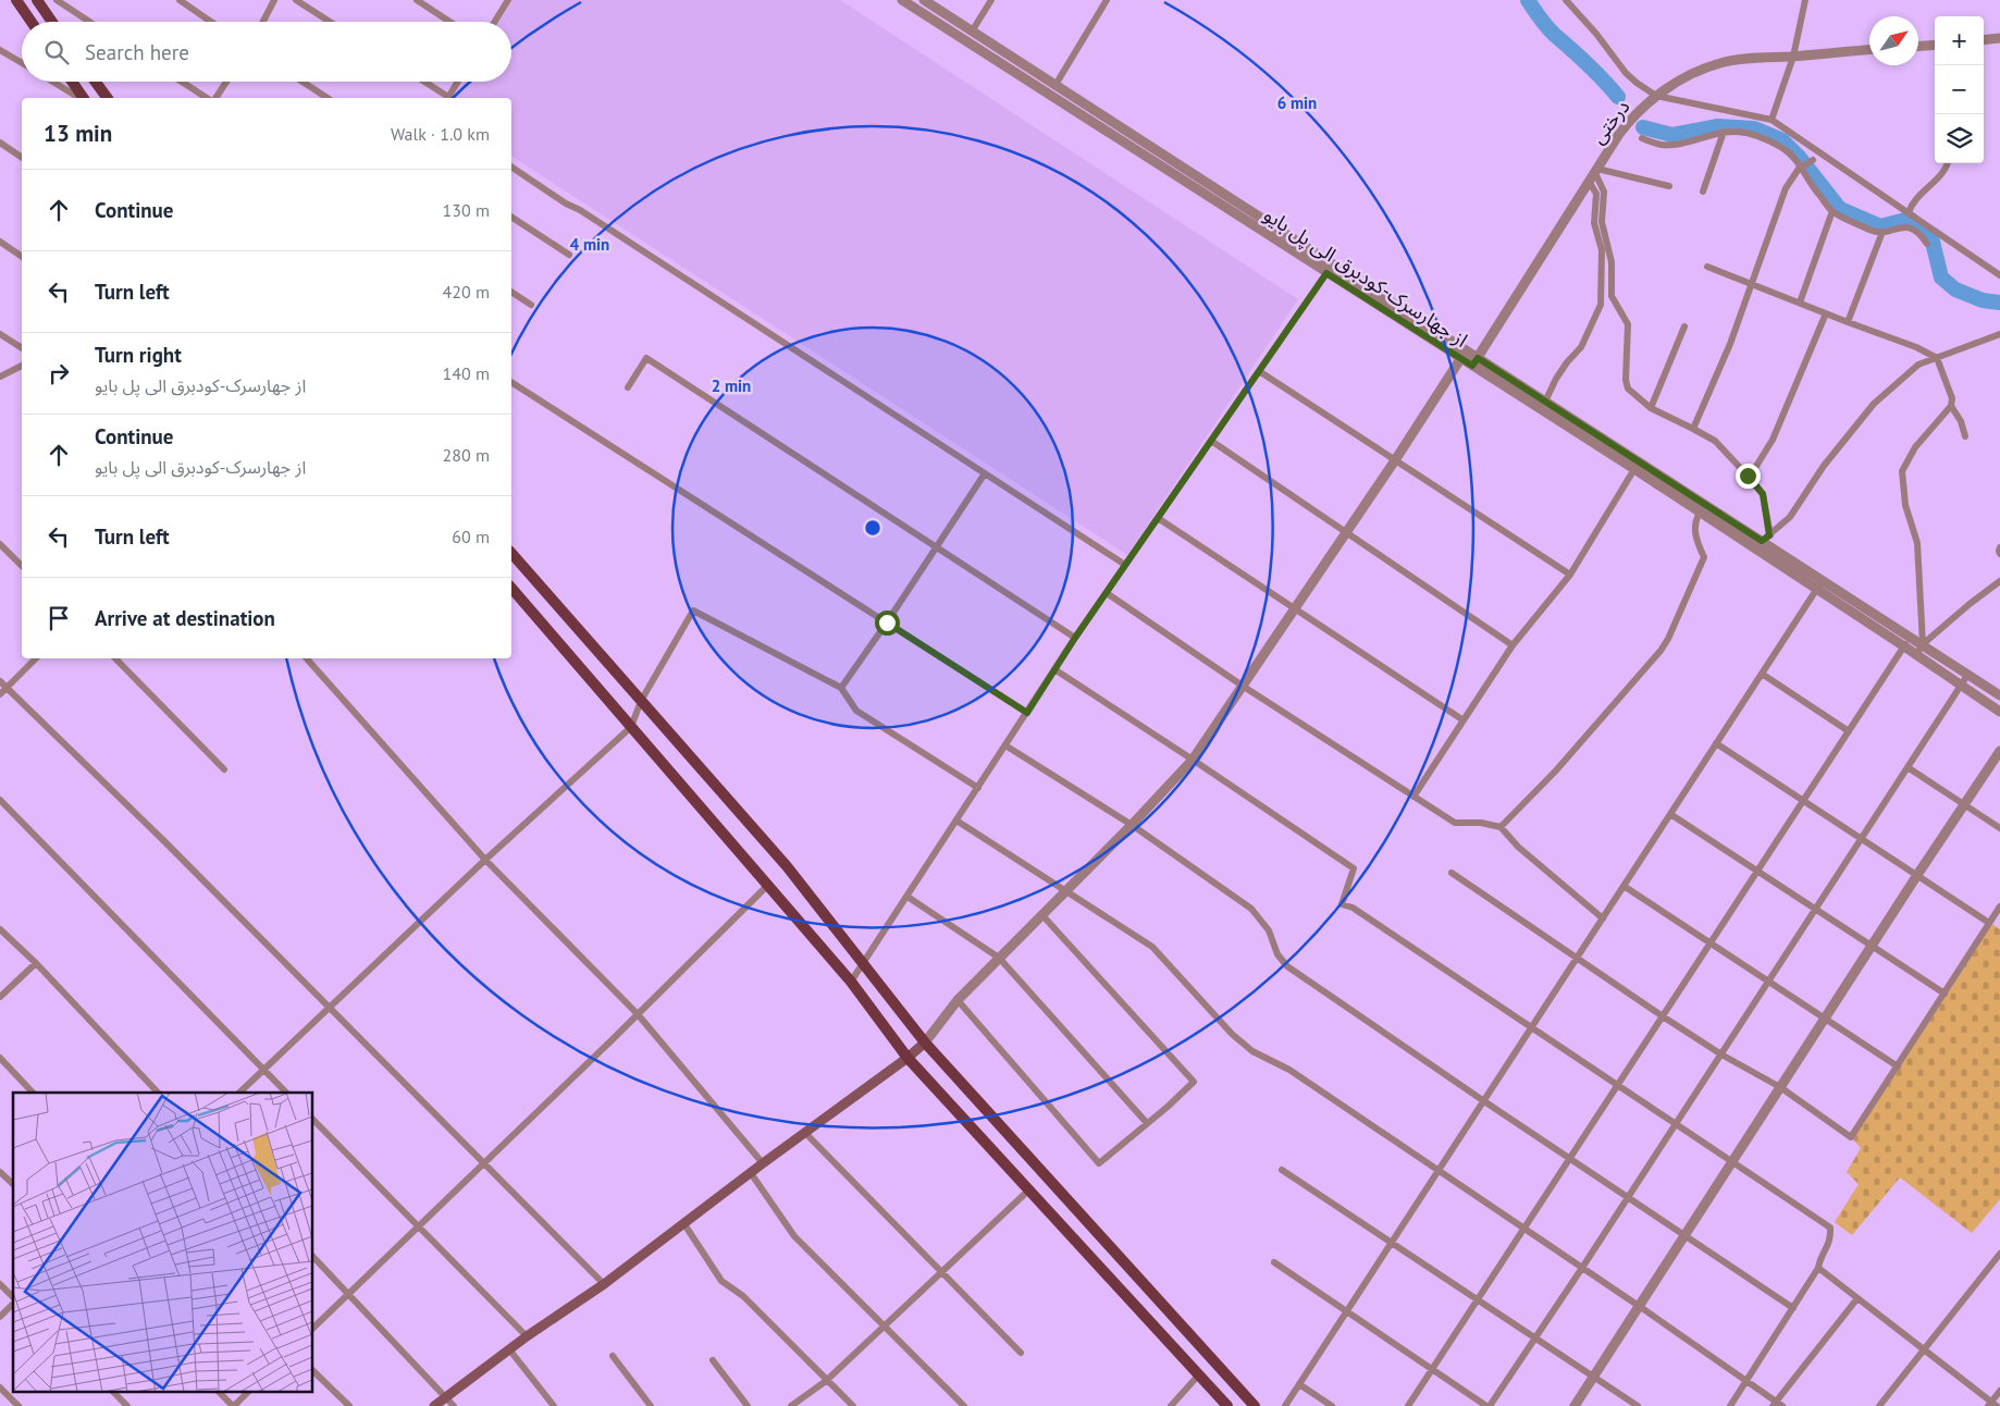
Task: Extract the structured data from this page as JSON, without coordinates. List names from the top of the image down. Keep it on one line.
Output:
{"streets":{"street":["درختی","از جهارسرک-کودبرق الی پل بایو"]},"crossings":[["درختی","از جهارسرک-کودبرق الی پل بایو"]],"north":"top right","page":{"map_buttons":["+","−"],"search":"Search here","heading":["13 min","Walk · 1.0 km"],"list":[["Continue","130 m"],["Turn left","420 m"],["Turn right","از جهارسرک-کودبرق الی پل بایو","140 m"],["Continue","از جهارسرک-کودبرق الی پل بایو","280 m"],["Turn left","60 m"],"Arrive at destination"]},"rings":["6 min","4 min","2 min"]}
